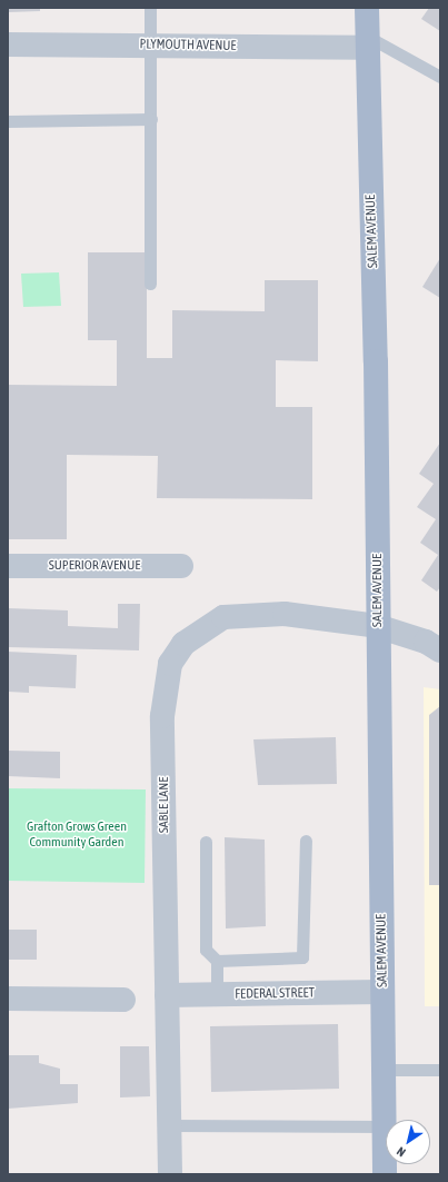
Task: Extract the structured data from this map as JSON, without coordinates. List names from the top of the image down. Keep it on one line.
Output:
{"streets":{"main road":["SALEM AVENUE"],"street":["PLYMOUTH AVENUE","SUPERIOR AVENUE","SABLE LANE","FEDERAL STREET"]},"crossings":[["PLYMOUTH AVENUE","SALEM AVENUE"],["SALEM AVENUE","SABLE LANE"],["SALEM AVENUE","FEDERAL STREET"],["SABLE LANE","FEDERAL STREET"]],"parks":["Grafton Grows Green Community Garden"],"north":"bottom left"}
